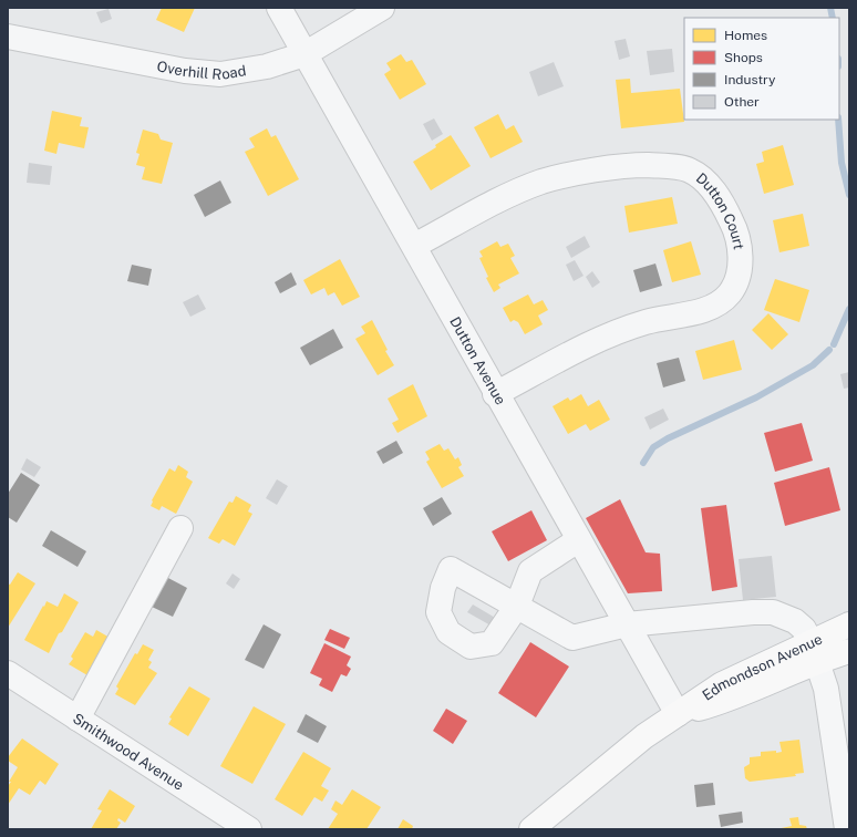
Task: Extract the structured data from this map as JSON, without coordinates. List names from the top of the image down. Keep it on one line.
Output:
{"streets":{"main road":["Edmondson Avenue"],"street":["Overhill Road","Dutton Court","Dutton Avenue","Smithwood Avenue"]},"crossings":[["Overhill Road","Dutton Avenue"],["Dutton Court","Dutton Avenue"],["Dutton Avenue","Edmondson Avenue"]],"legend":["Homes","Shops","Industry","Other"]}
